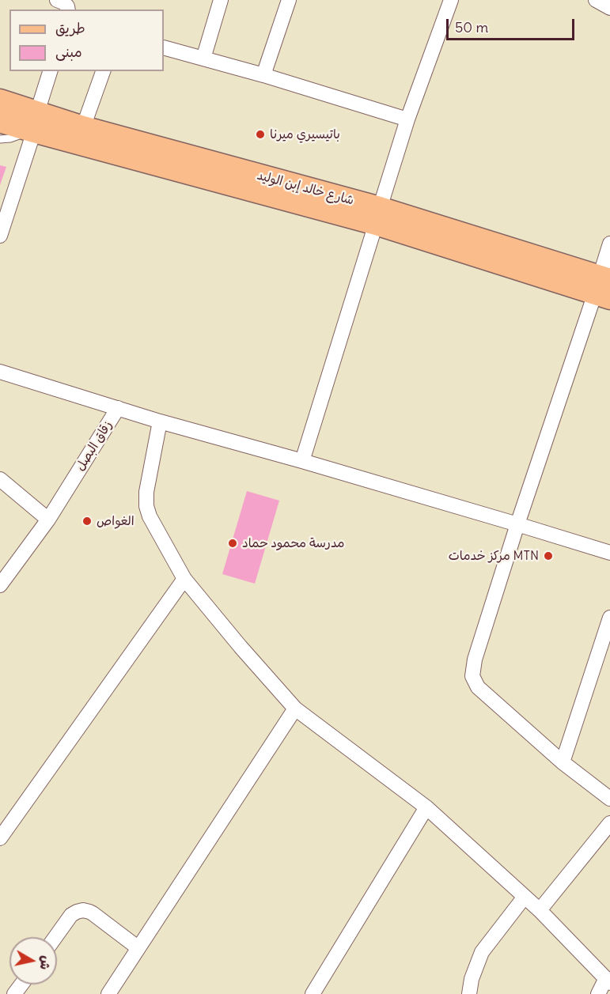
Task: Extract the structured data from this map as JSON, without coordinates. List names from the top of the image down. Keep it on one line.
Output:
{"streets":{"main road":["شارع خالد إبن الوليد"],"street":["زقاق البصل"]},"places":["باتيسيري ميرنا","الغواص","مدرسة محمود حماد","مركز خدمات MTN"],"legend":["طريق","مبنى"],"scale_bar":"50 m","north":"right"}
